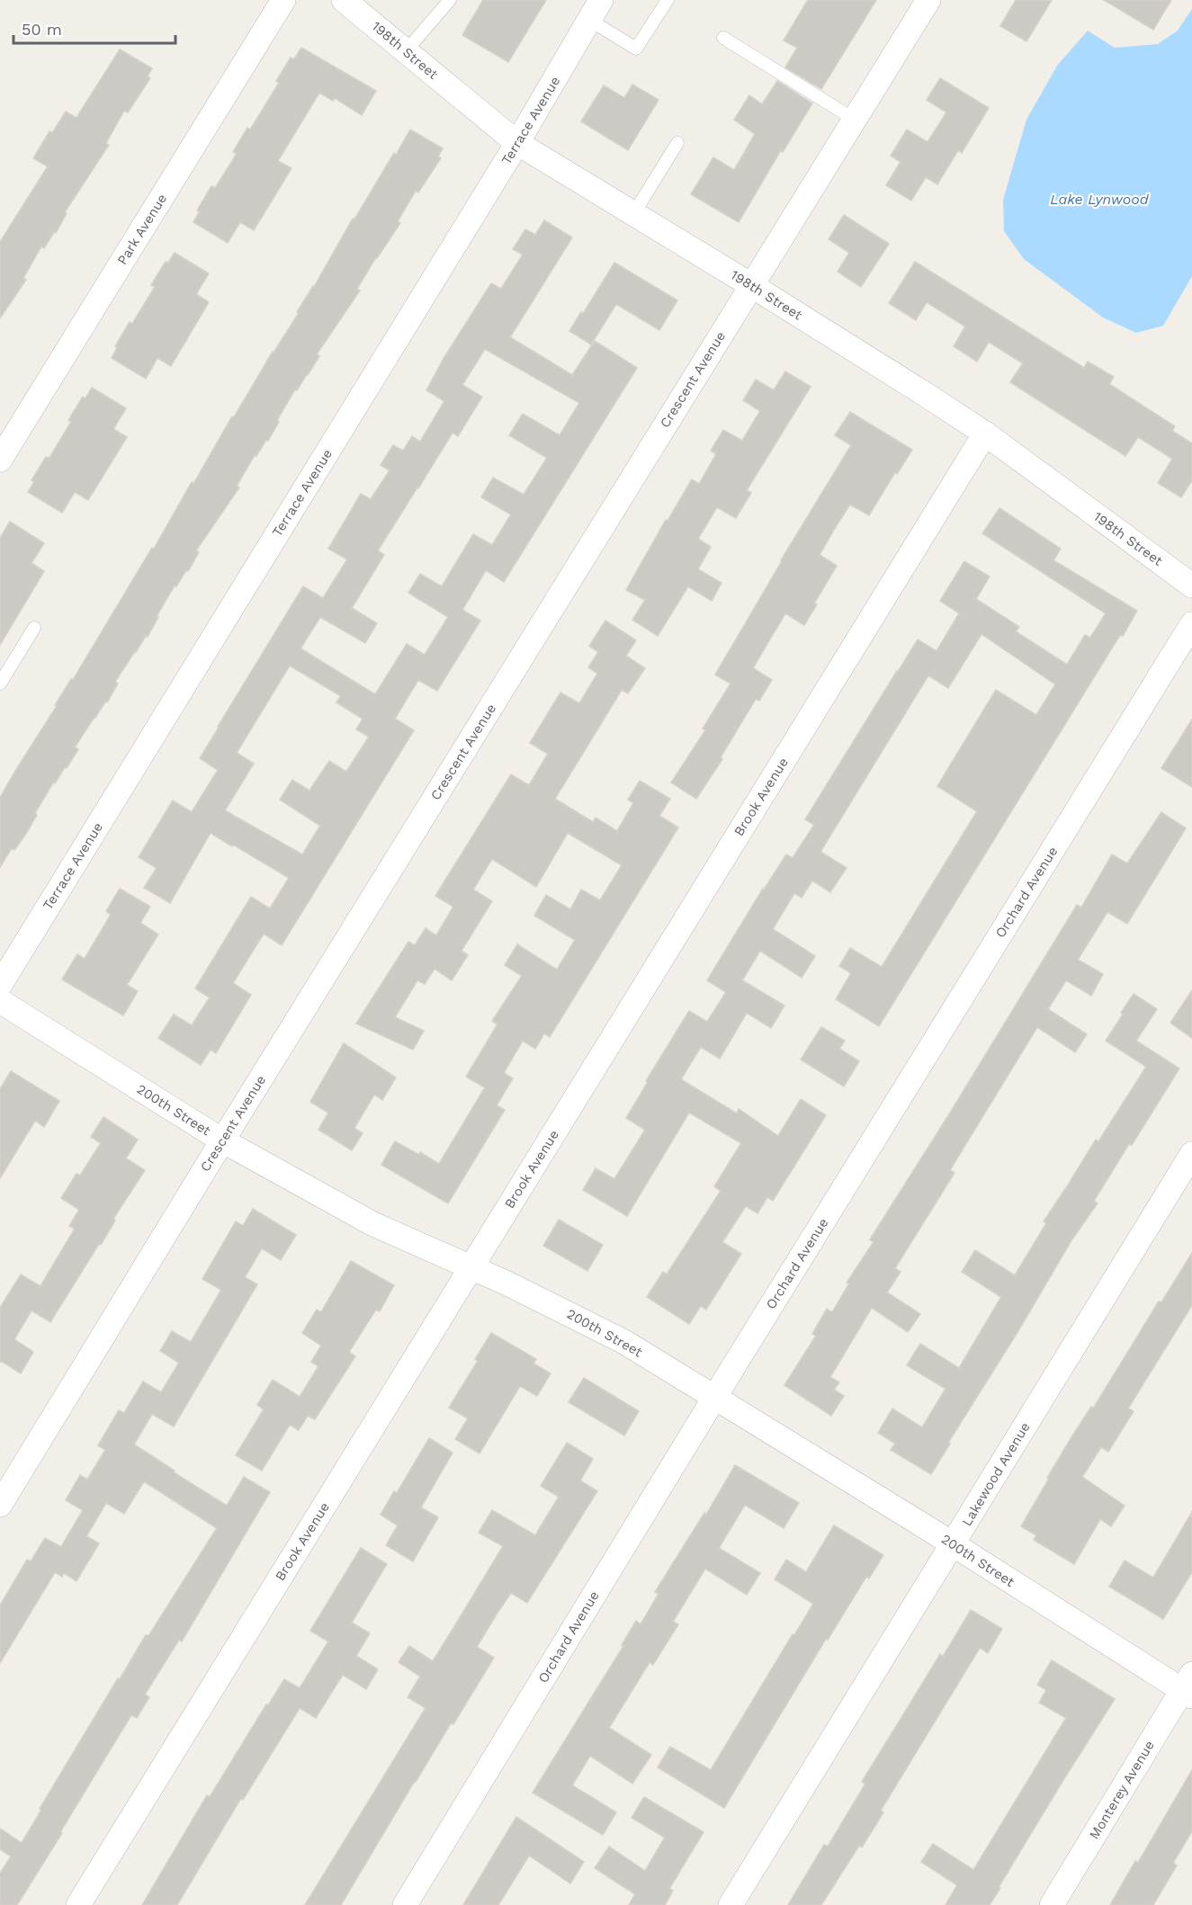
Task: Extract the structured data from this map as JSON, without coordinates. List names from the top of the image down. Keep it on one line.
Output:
{"streets":{"street":["198th Street","Terrace Avenue","Park Avenue","Crescent Avenue","Brook Avenue","Orchard Avenue","200th Street","Lakewood Avenue","Monterey Avenue"]},"crossings":[["198th Street","Terrace Avenue"],["198th Street","Crescent Avenue"],["198th Street","Brook Avenue"],["Crescent Avenue","200th Street"],["Brook Avenue","200th Street"],["Orchard Avenue","200th Street"],["200th Street","Lakewood Avenue"],["200th Street","Monterey Avenue"]],"water":["Lake Lynwood"],"scale_bar":"50 m"}
